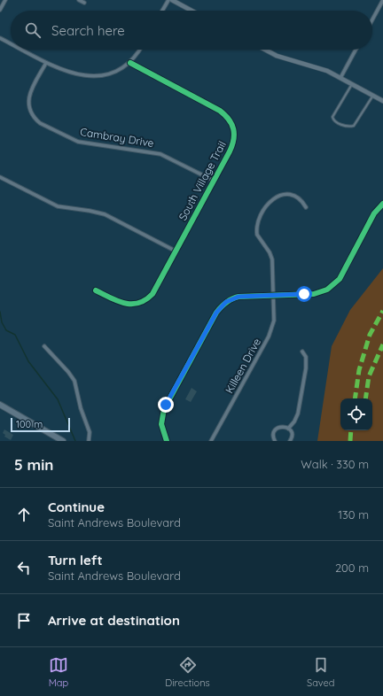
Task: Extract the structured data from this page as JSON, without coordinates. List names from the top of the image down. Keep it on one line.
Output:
{"streets":{"street":["Cambray Drive","South Village Trail","Killeen Drive"]},"crossings":[["Cambray Drive","South Village Trail"]],"scale_bar":"100 m","page":{"search":"Search here","scale":"100 m","heading":["5 min","Walk · 330 m"],"list":[["Continue","Saint Andrews Boulevard","130 m"],["Turn left","Saint Andrews Boulevard","200 m"],"Arrive at destination"],"nav":["Map","Directions","Saved"]}}
